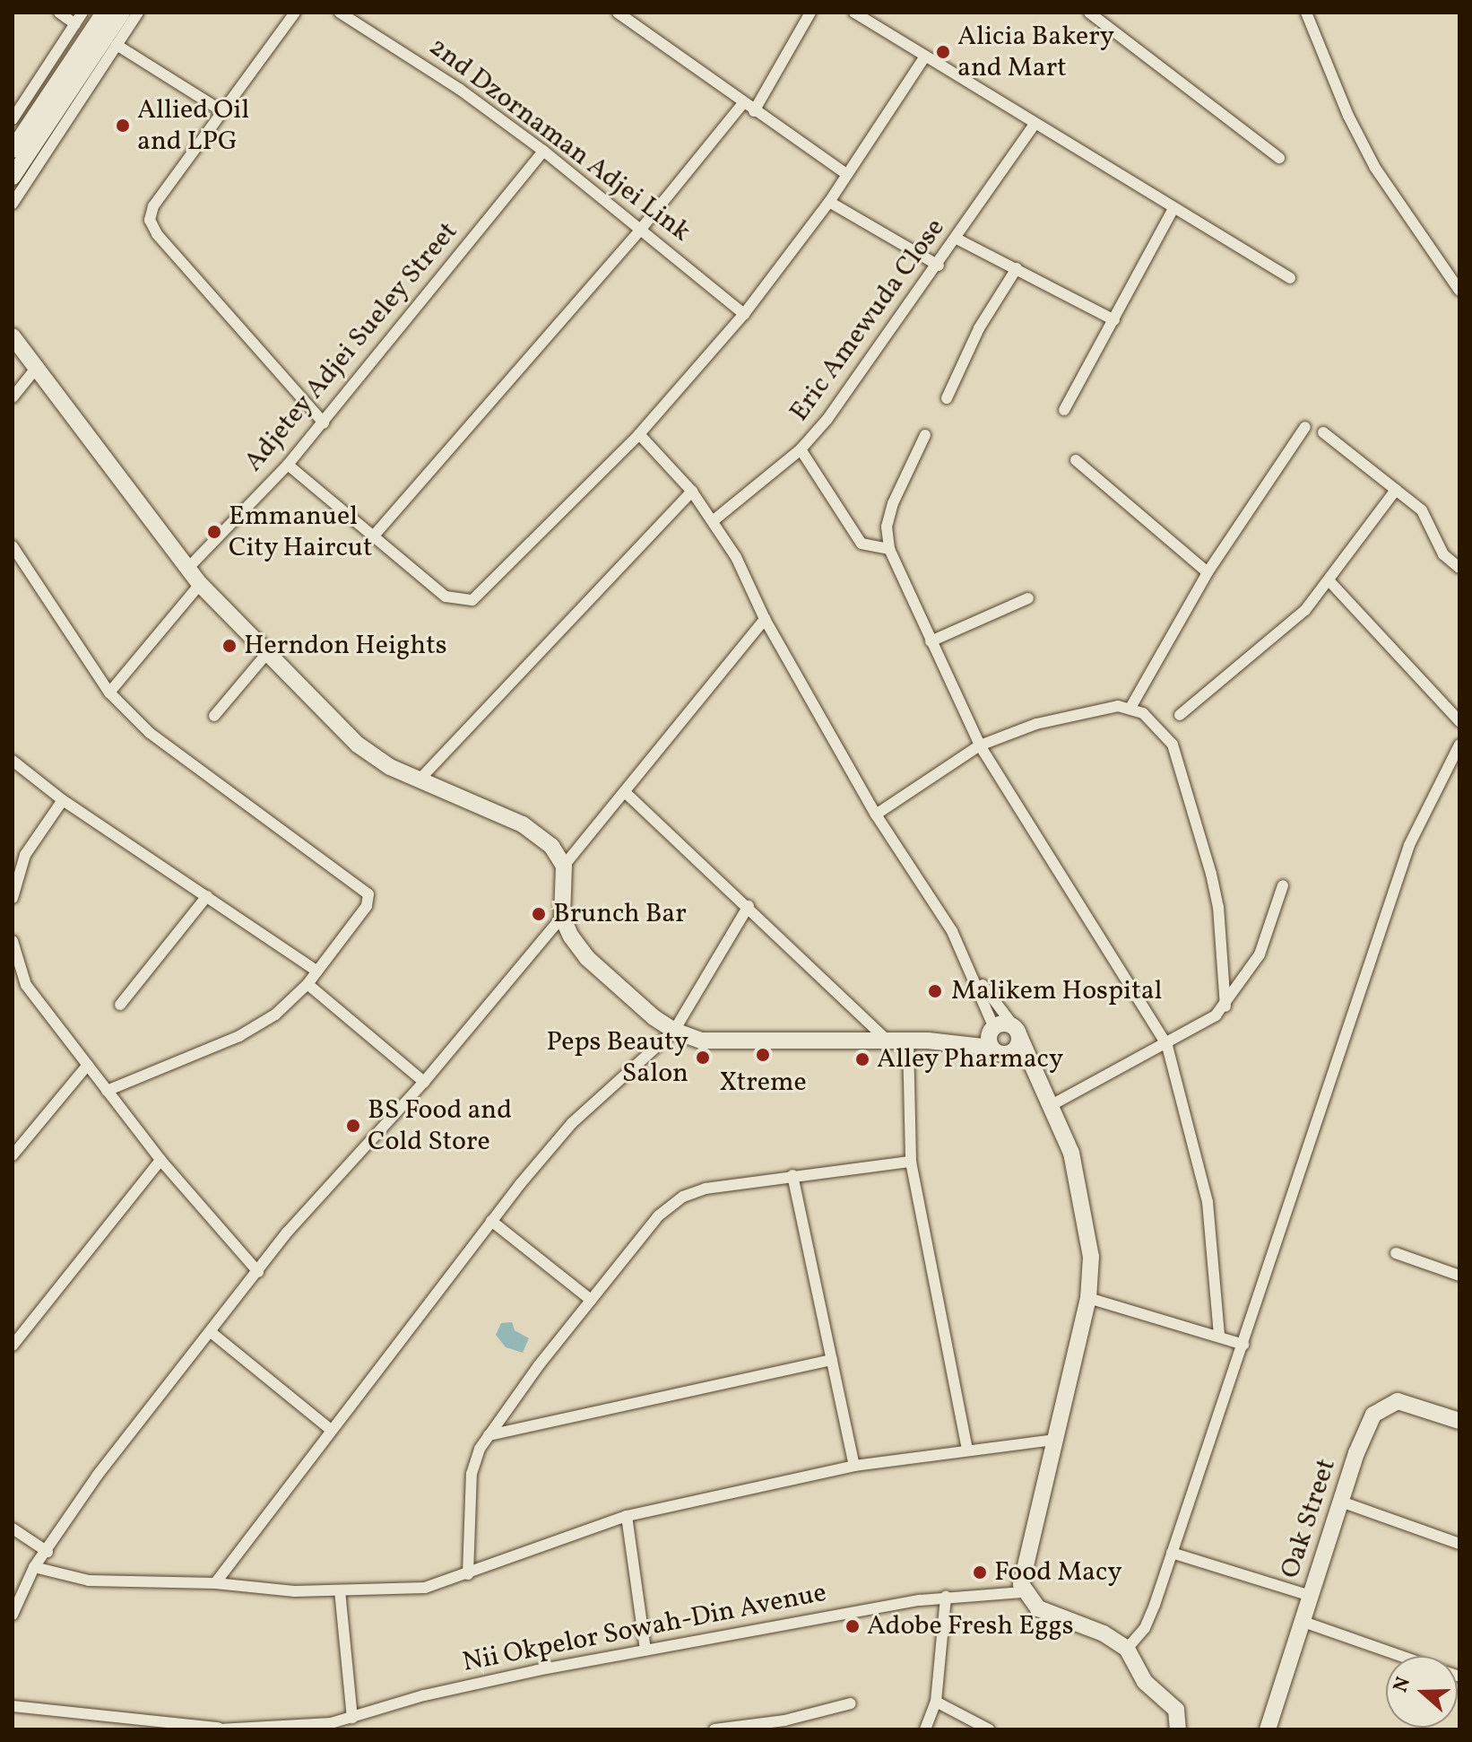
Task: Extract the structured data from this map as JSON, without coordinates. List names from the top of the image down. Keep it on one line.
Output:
{"streets":{"street":["2nd Dzornaman Adjei Link","Eric Amewuda Close","Adjetey Adjei Sueley Street","Oak Street","Nii Okpelor Sowah-Din Avenue"]},"crossings":[["2nd Dzornaman Adjei Link","Adjetey Adjei Sueley Street"]],"places":["Alicia Bakery and Mart","Allied Oil and LPG","Emmanuel City Haircut","Herndon Heights","Brunch Bar","Malikem Hospital","Xtreme","Peps Beauty Salon","Alley Pharmacy","BS Food and Cold Store","Food Macy","Adobe Fresh Eggs"],"north":"left"}
